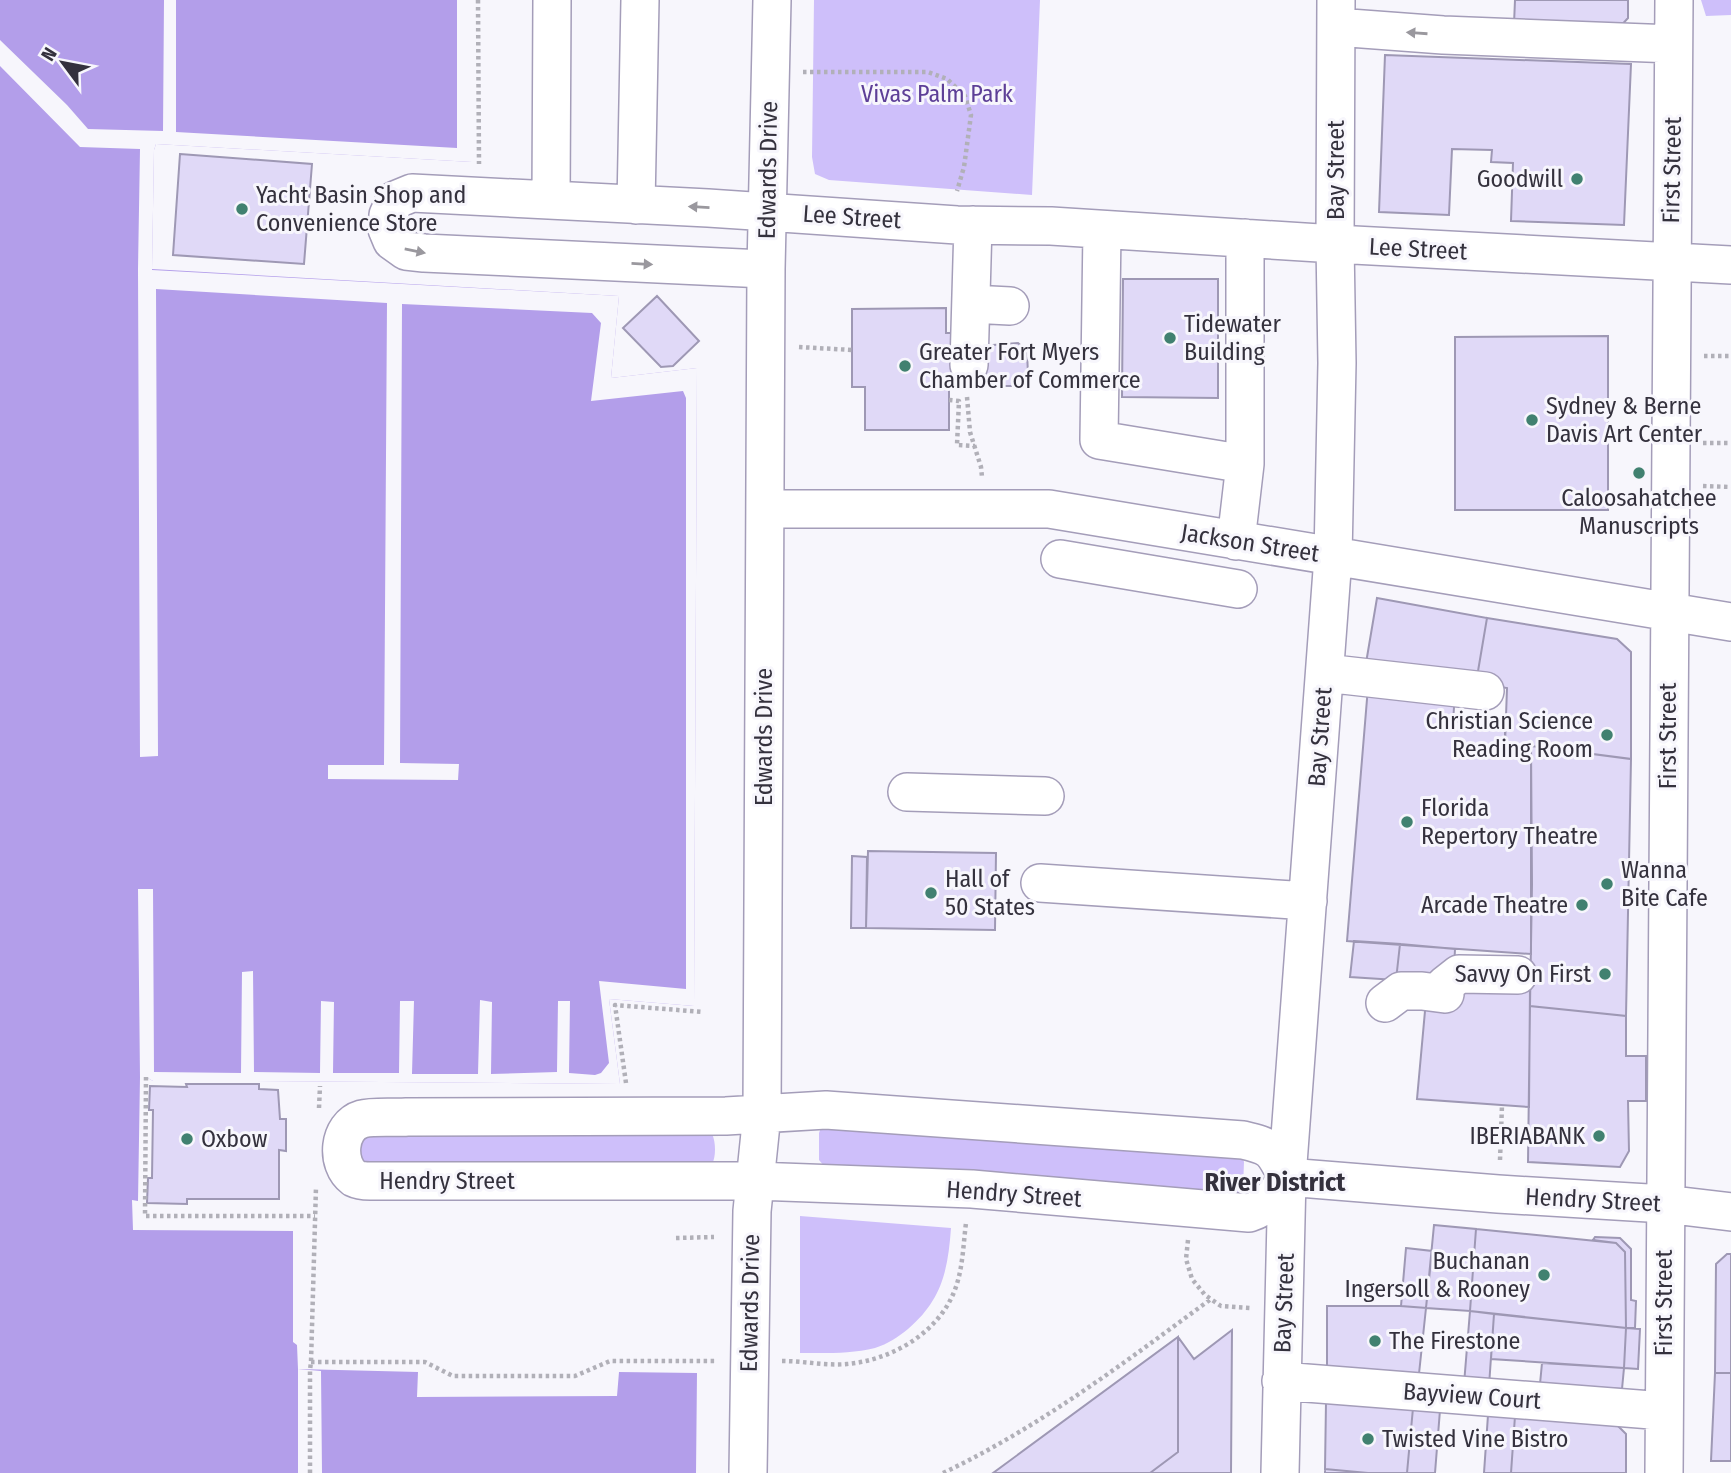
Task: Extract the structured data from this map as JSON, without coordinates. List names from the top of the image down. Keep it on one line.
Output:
{"streets":{"street":["Edwards Drive","Bay Street","First Street","Lee Street","Jackson Street","Hendry Street","Bayview Court"]},"crossings":[["Edwards Drive","Lee Street"],["Edwards Drive","Jackson Street"],["Edwards Drive","Hendry Street"],["Bay Street","Lee Street"],["Bay Street","Jackson Street"],["Bay Street","Hendry Street"],["Bay Street","Bayview Court"],["First Street","Lee Street"],["First Street","Jackson Street"],["First Street","Hendry Street"],["First Street","Bayview Court"]],"districts":["River District"],"parks":["Vivas Palm Park"],"places":["Goodwill","Yacht Basin Shop and Convenience Store","Tidewater Building","Greater Fort Myers Chamber of Commerce","Sydney & Berne Davis Art Center","Caloosahatchee Manuscripts","Christian Science Reading Room","Florida Repertory Theatre","Wanna Bite Cafe","Hall of 50 States","Arcade Theatre","Savvy On First","IBERIABANK","Oxbow","Buchanan Ingersoll & Rooney","The Firestone","Twisted Vine Bistro"],"north":"top left"}
